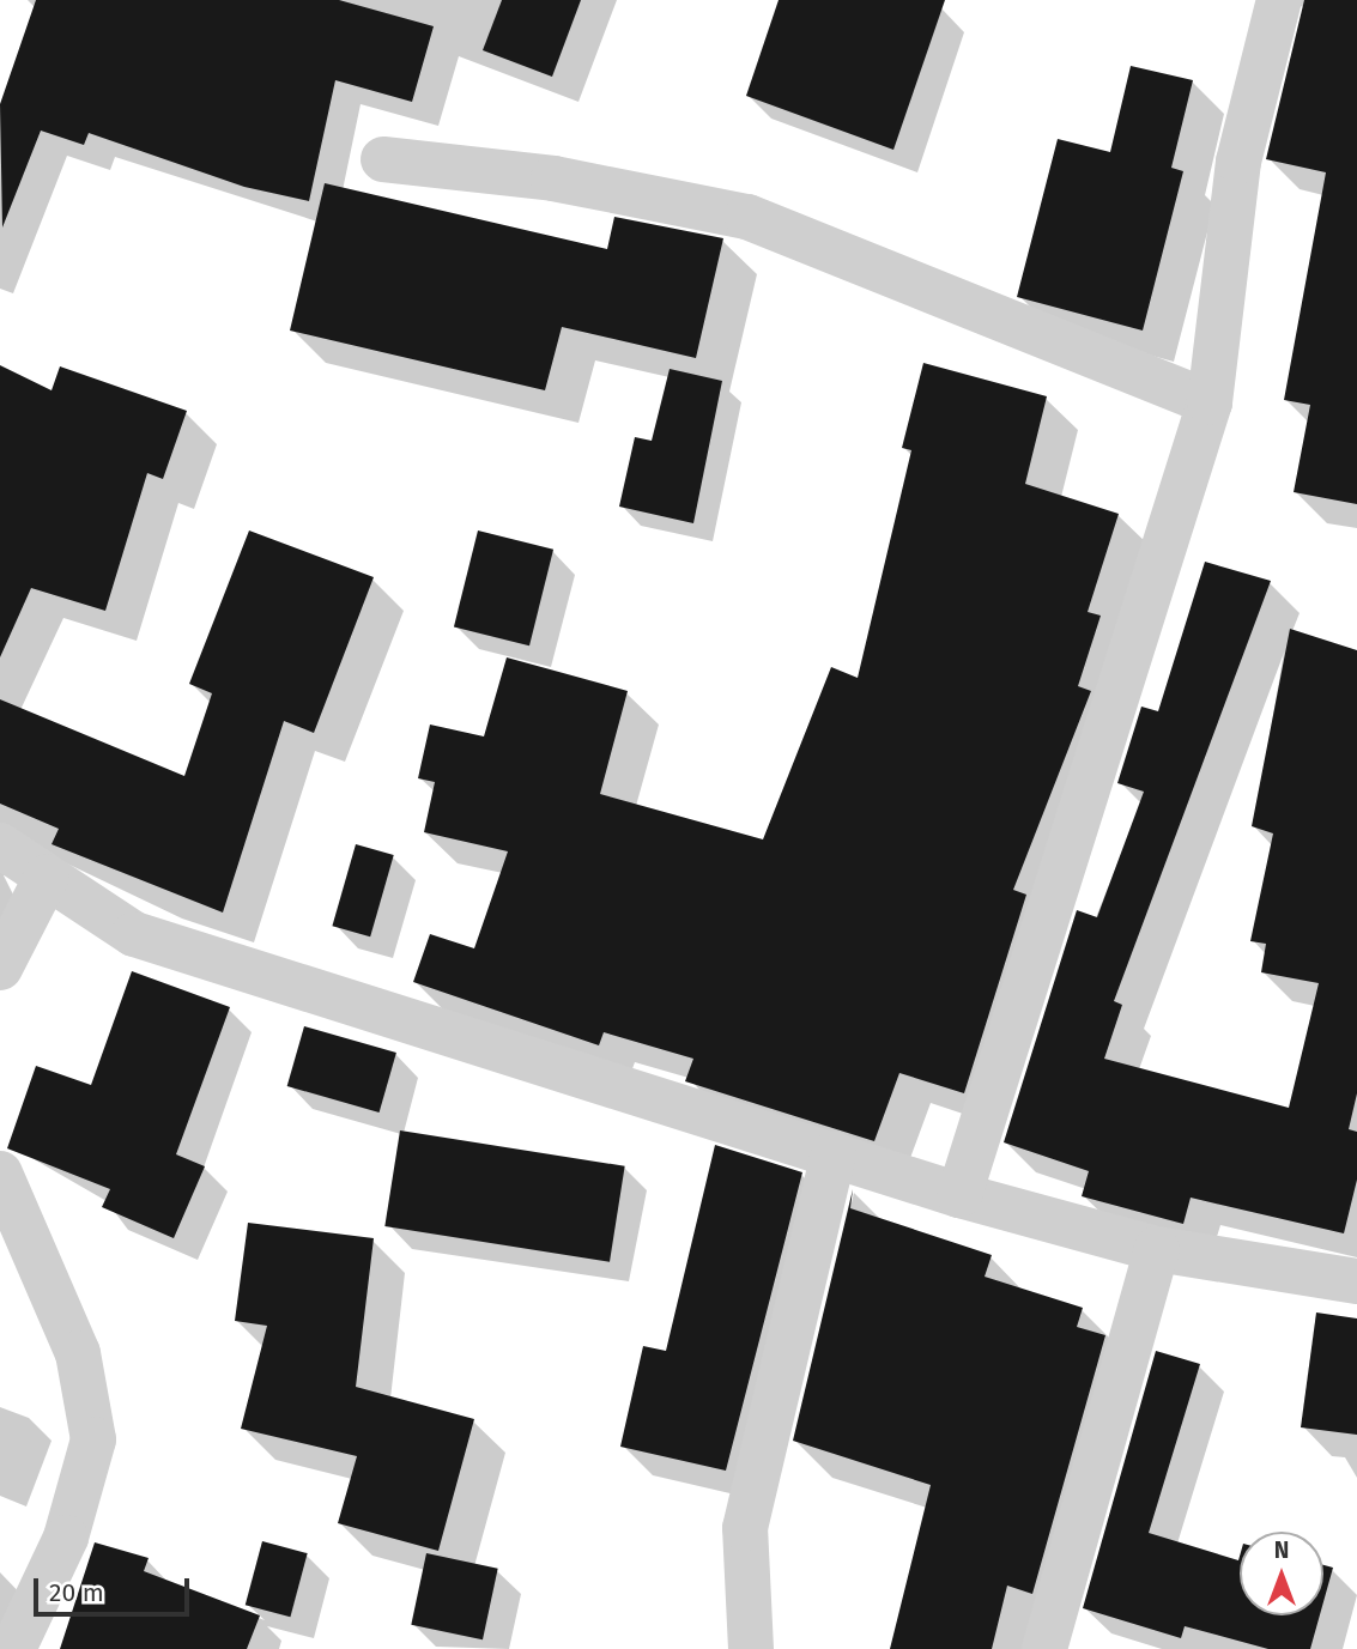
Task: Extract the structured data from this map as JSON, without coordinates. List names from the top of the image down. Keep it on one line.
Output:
{"scale_bar":"20 m","north":"top"}
